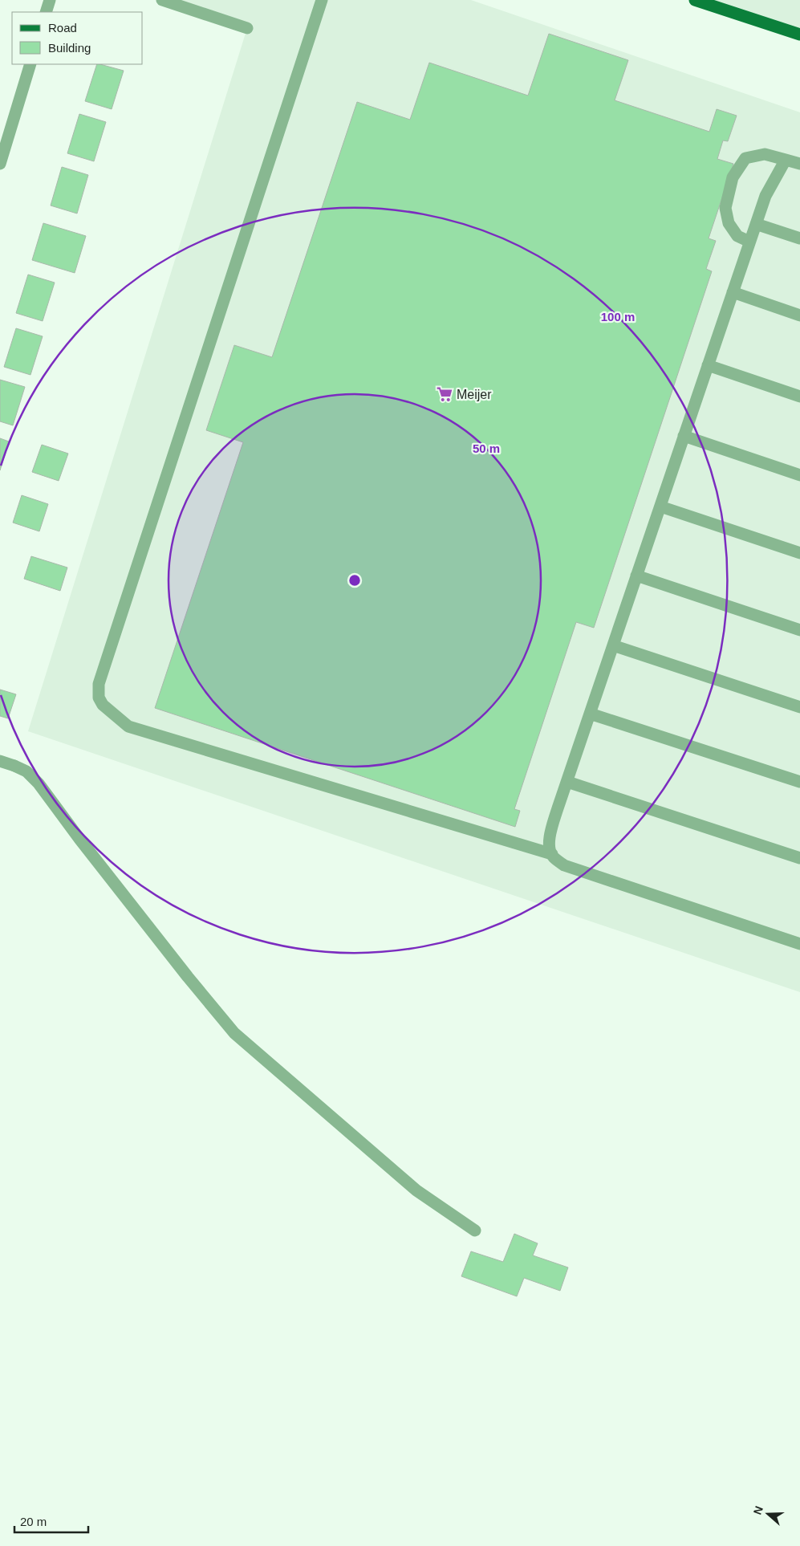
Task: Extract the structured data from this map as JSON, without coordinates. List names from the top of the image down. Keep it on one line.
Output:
{"places":{"supermarket":["Meijer"]},"legend":["Road","Building"],"scale_bar":"20 m","north":"left","rings":["100 m","50 m"]}
